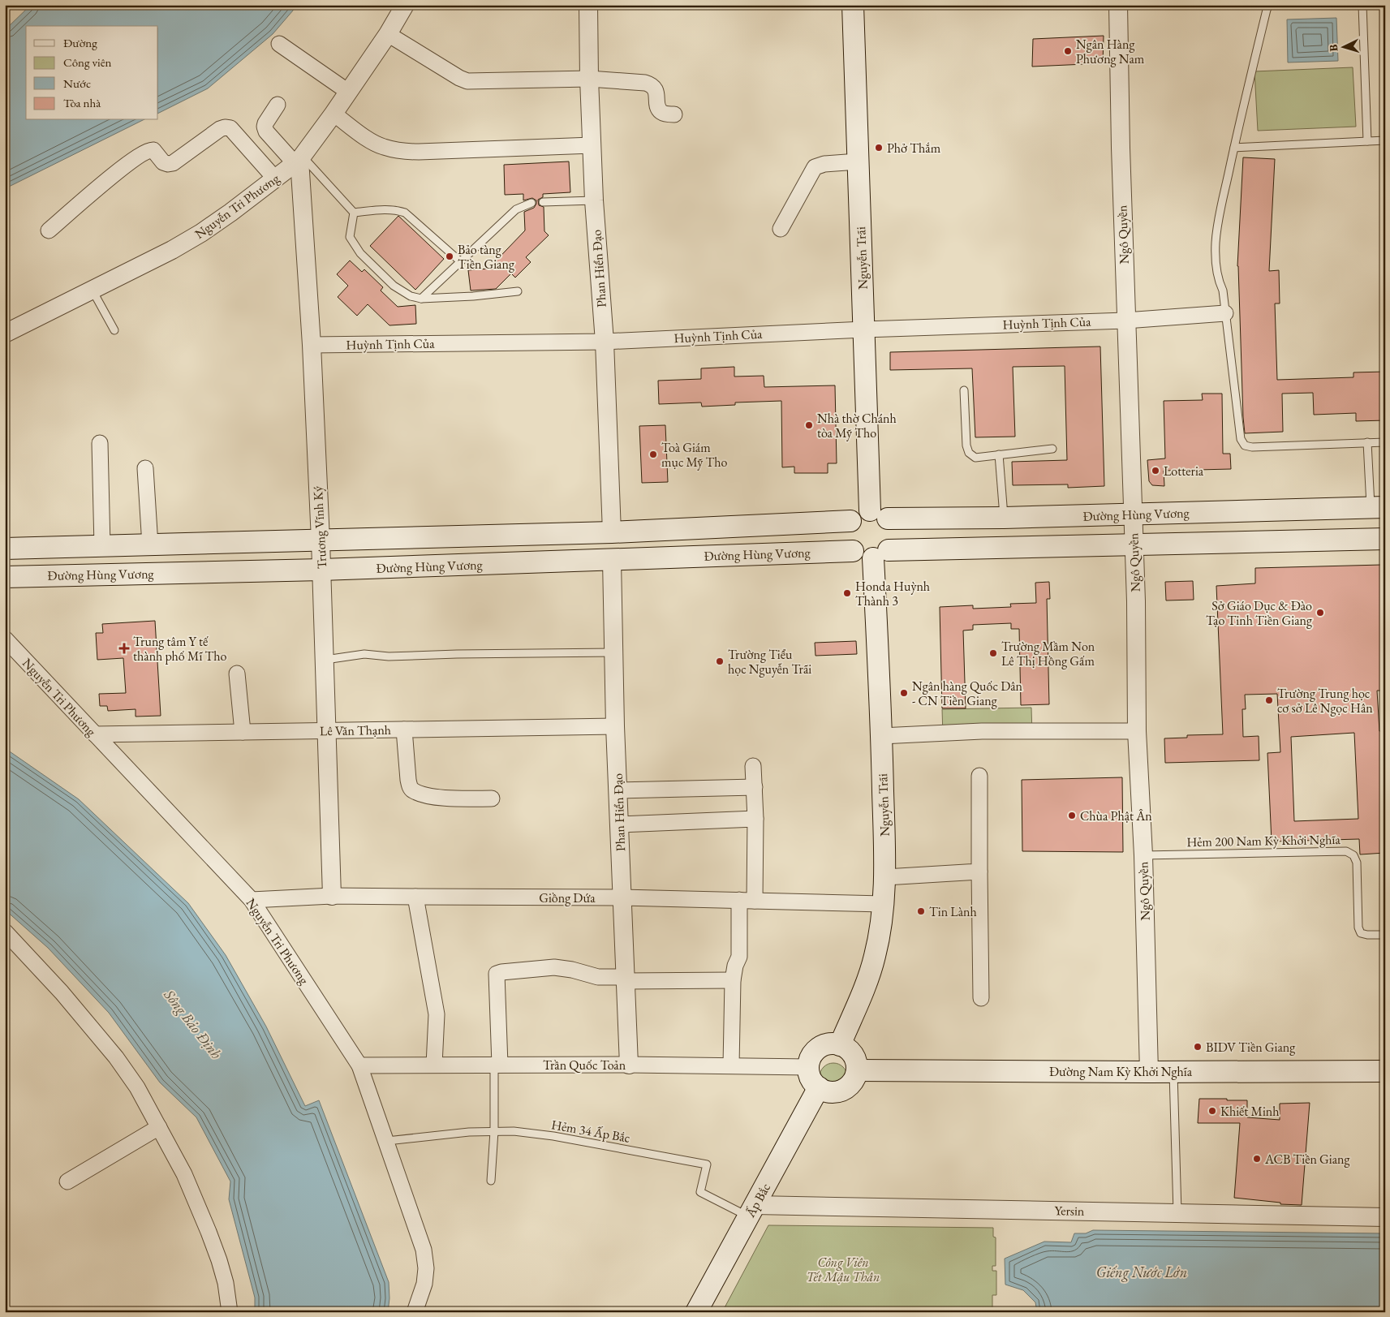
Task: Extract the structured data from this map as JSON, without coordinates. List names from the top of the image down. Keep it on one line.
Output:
{"streets":{"main road":["Nguyễn Trãi","Đường Hùng Vương","Đường Nam Kỳ Khởi Nghĩa","Ấp Bắc"],"street":["Nguyễn Tri Phương","Ngô Quyền","Phan Hiển Đạo","Huỳnh Tịnh Của","Trương Vĩnh Ký","Lê Văn Thạnh","Giồng Dứa","Trần Quốc Toản","Yersin"],"lane":["Hẻm 200 Nam Kỳ Khởi Nghĩa","Hẻm 34 Ấp Bắc"]},"crossings":[["Nguyễn Tri Phương","Trương Vĩnh Ký"],["Nguyễn Tri Phương","Lê Văn Thạnh"],["Nguyễn Tri Phương","Giồng Dứa"],["Nguyễn Tri Phương","Trần Quốc Toản"],["Nguyễn Tri Phương","Hẻm 34 Ấp Bắc"],["Ngô Quyền","Huỳnh Tịnh Của"],["Ngô Quyền","Đường Hùng Vương"],["Ngô Quyền","Hẻm 200 Nam Kỳ Khởi Nghĩa"],["Ngô Quyền","Đường Nam Kỳ Khởi Nghĩa"],["Nguyễn Trãi","Huỳnh Tịnh Của"],["Nguyễn Trãi","Đường Hùng Vương"],["Nguyễn Trãi","Giồng Dứa"],["Nguyễn Trãi","Trần Quốc Toản"],["Nguyễn Trãi","Đường Nam Kỳ Khởi Nghĩa"],["Nguyễn Trãi","Ấp Bắc"],["Phan Hiển Đạo","Huỳnh Tịnh Của"],["Phan Hiển Đạo","Đường Hùng Vương"],["Phan Hiển Đạo","Lê Văn Thạnh"],["Phan Hiển Đạo","Giồng Dứa"],["Phan Hiển Đạo","Trần Quốc Toản"],["Huỳnh Tịnh Của","Trương Vĩnh Ký"],["Đường Hùng Vương","Trương Vĩnh Ký"],["Trương Vĩnh Ký","Lê Văn Thạnh"],["Trương Vĩnh Ký","Giồng Dứa"],["Trần Quốc Toản","Đường Nam Kỳ Khởi Nghĩa"],["Trần Quốc Toản","Ấp Bắc"],["Đường Nam Kỳ Khởi Nghĩa","Ấp Bắc"],["Hẻm 34 Ấp Bắc","Ấp Bắc"],["Hẻm 34 Ấp Bắc","Yersin"],["Ấp Bắc","Yersin"]],"water":["Sông Bảo Định","Giếng Nước Lớn"],"parks":["Công Viên Tết Mậu Thân"],"places":{"other":["Ngân Hàng Phương Nam","Phở Thắm","Bảo tàng Tiền Giang","Nhà thờ Chánh tòa Mỹ Tho","Toà Giám mục Mỹ Tho","Lotteria","Honda Huỳnh Thành 3","Sở Giáo Dục & Đào Tạo Tỉnh Tiền Giang","Trường Mầm Non Lê Thị Hồng Gấm","Trường Tiểu học Nguyễn Trãi","Ngân hàng Quốc Dân - CN Tiền Giang","Trường Trung học cơ sở Lê Ngọc Hân","Chùa Phật Ân","Tin Lành","BIDV Tiền Giang","Khiết Minh","ACB Tiền Giang"],"health":["Trung tâm Y tế thành phố Mĩ Tho"]},"legend":["Đường","Công viên","Nước","Tòa nhà"],"north":"left"}
